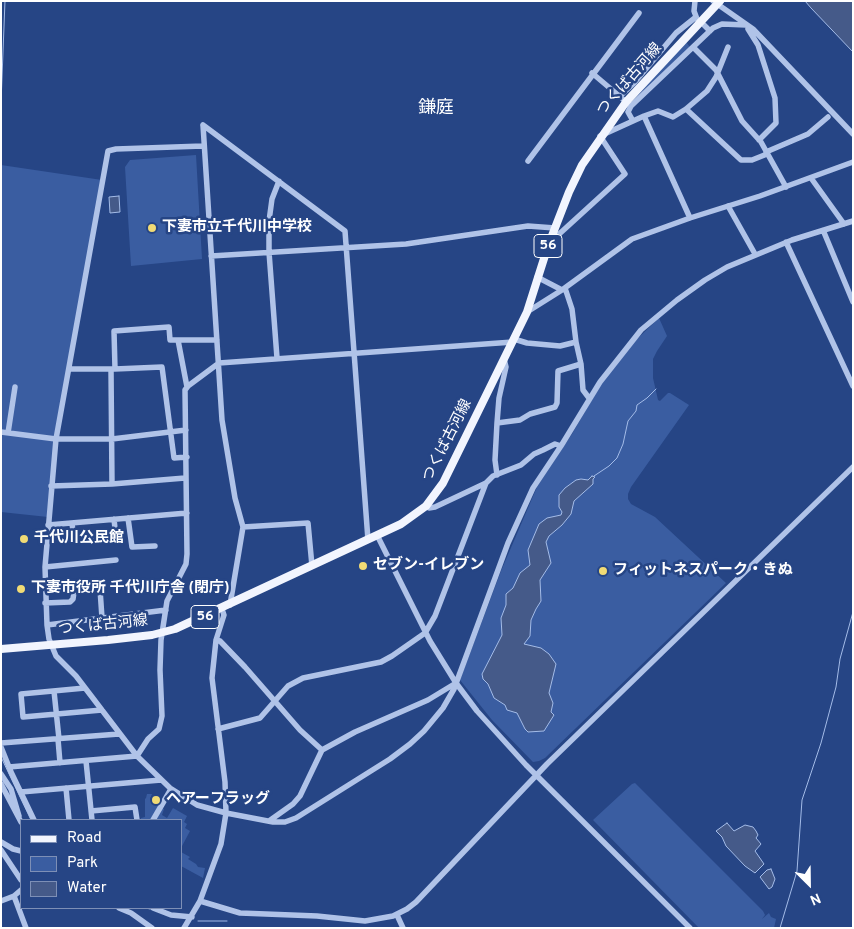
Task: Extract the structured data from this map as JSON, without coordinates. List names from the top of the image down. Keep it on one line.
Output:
{"streets":{"main road":["つくば古河線","56"]},"districts":["鎌庭"],"places":["下妻市立千代川中学校","千代川公民館","セブン-イレブン","フィットネスパーク・きぬ","下妻市役所 千代川庁舎 (閉庁)","ヘアーフラッグ"],"legend":["Road","Park","Water"],"north":"bottom right"}
